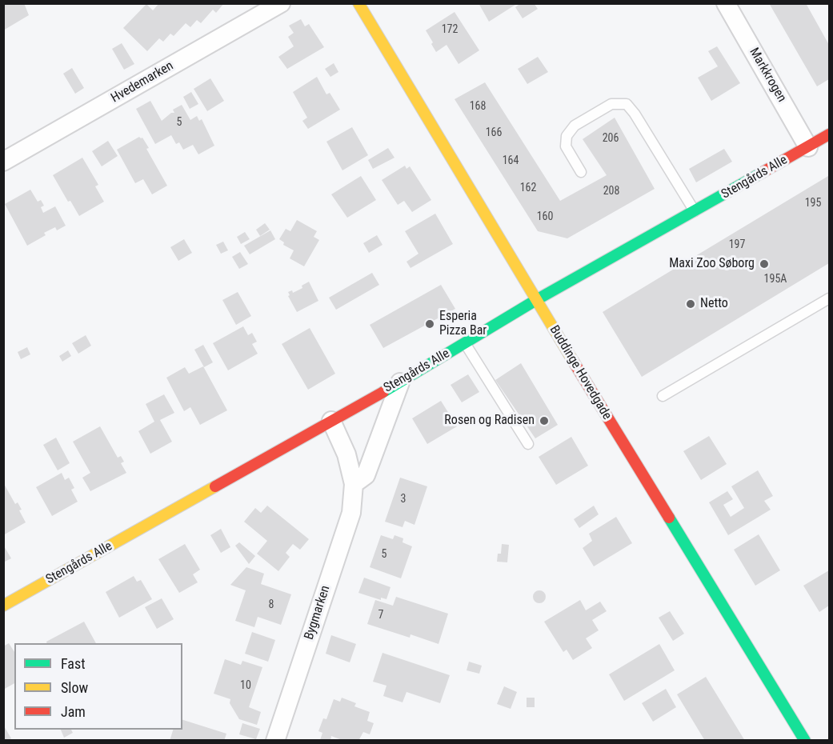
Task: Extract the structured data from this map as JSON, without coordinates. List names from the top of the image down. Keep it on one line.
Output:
{"streets":{"street":["Markkrogen","Hvedemarken","Stengårds Alle","Buddinge Hovedgade","Bygmarken"]},"crossings":[["Markkrogen","Stengårds Alle"],["Stengårds Alle","Buddinge Hovedgade"],["Stengårds Alle","Bygmarken"]],"places":["Maxi Zoo Søborg","Netto","Esperia Pizza Bar","Rosen og Radisen"],"house_numbers":["172","168","5","166","206","164","162","208","195","160","197","195A","3","5","8","7","10"],"legend":["Fast","Slow","Jam"]}
